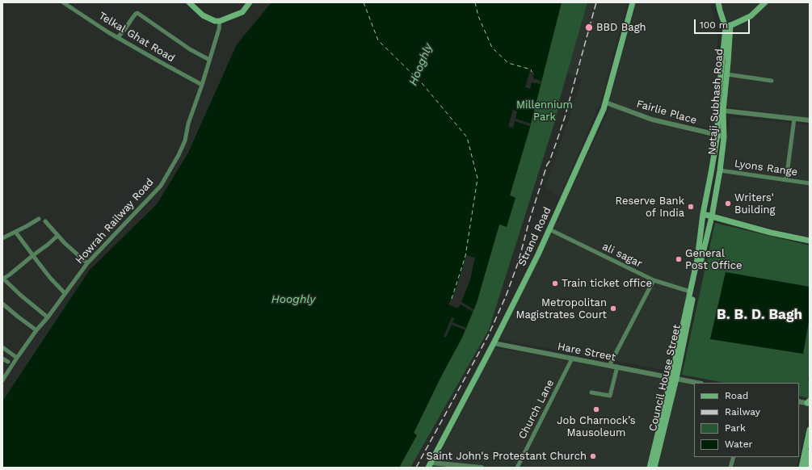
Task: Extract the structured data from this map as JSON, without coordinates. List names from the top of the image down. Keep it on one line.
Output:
{"streets":{"main road":["Netaji Subhash Road","Strand Road","Council House Street"],"street":["Telkal Ghat Road","Fairlie Place","Lyons Range","Howrah Railway Road","ali sagar","Hare Street","Church Lane"]},"crossings":[["Telkal Ghat Road","Howrah Railway Road"],["Netaji Subhash Road","Fairlie Place"],["Netaji Subhash Road","Lyons Range"],["Netaji Subhash Road","ali sagar"],["Netaji Subhash Road","Council House Street"],["Fairlie Place","Strand Road"],["Strand Road","ali sagar"],["Strand Road","Hare Street"],["ali sagar","Council House Street"],["Hare Street","Council House Street"],["Hare Street","Church Lane"]],"districts":["B. B. D. Bagh"],"water":["Hooghly"],"parks":["Millennium Park"],"places":["BBD Bagh","Writers' Building","Reserve Bank of India","General Post Office","Train ticket office","Metropolitan Magistrates Court","Job Charnock’s Mausoleum","Saint John's Protestant Church"],"legend":["Road","Railway","Park","Water"],"scale_bar":"100 m"}
